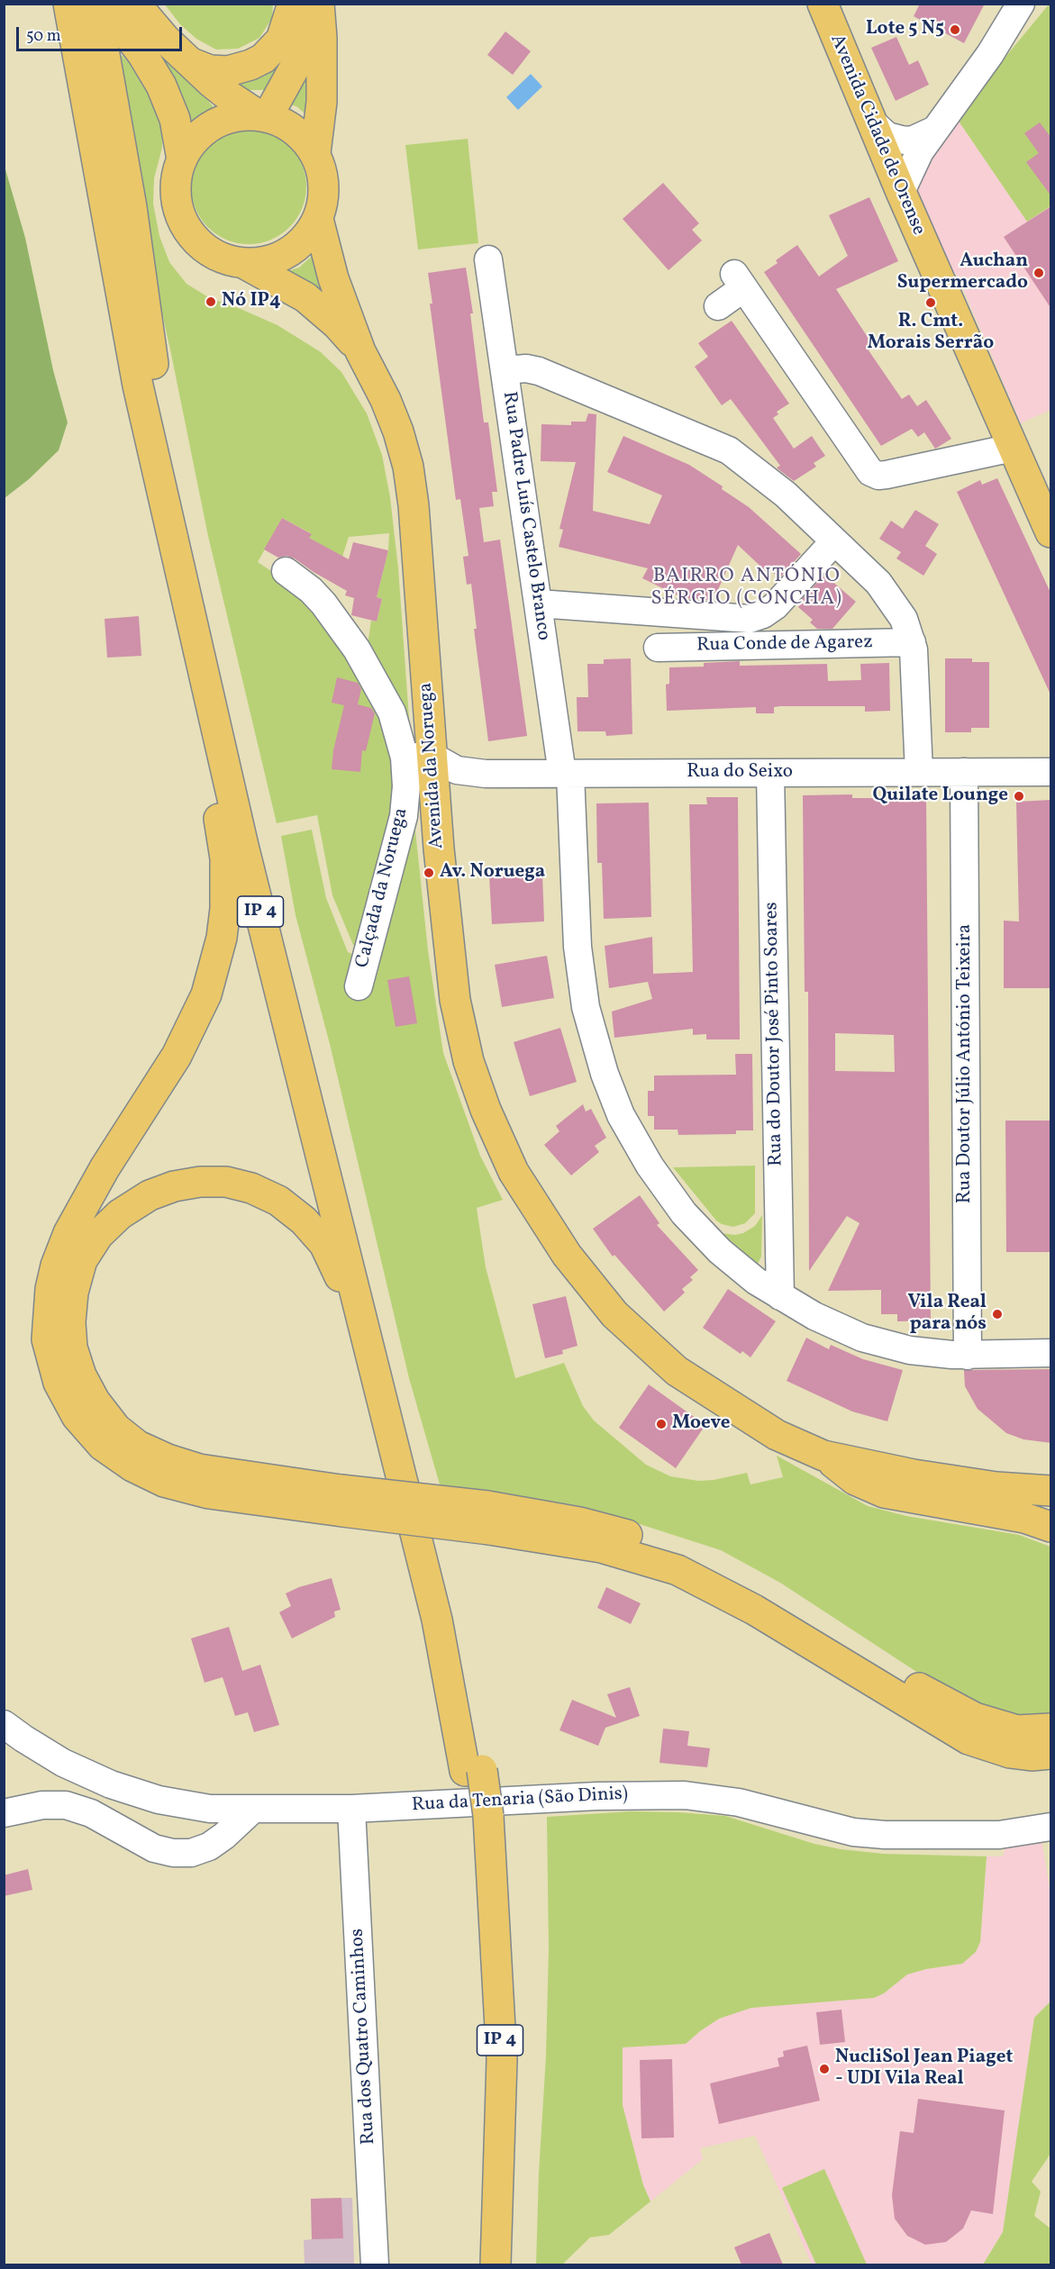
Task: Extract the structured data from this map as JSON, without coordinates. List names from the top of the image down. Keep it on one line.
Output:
{"streets":{"main road":["Avenida Cidade de Orense","Avenida da Noruega","IP 4"],"street":["Rua Padre Luís Castelo Branco","Rua Conde de Agarez","Rua do Seixo","Calçada da Noruega","Rua do Doutor José Pinto Soares","Rua Doutor Júlio António Teixeira","Rua da Tenaria (São Dinis)","Rua dos Quatro Caminhos"]},"crossings":[["Rua Padre Luís Castelo Branco","Rua do Seixo"],["Rua Padre Luís Castelo Branco","Rua do Doutor José Pinto Soares"],["Rua Padre Luís Castelo Branco","Rua Doutor Júlio António Teixeira"],["Avenida da Noruega","Rua do Seixo"],["Avenida da Noruega","Calçada da Noruega"],["Rua do Seixo","Calçada da Noruega"],["Rua do Seixo","Rua do Doutor José Pinto Soares"],["Rua do Seixo","Rua Doutor Júlio António Teixeira"],["Rua da Tenaria (São Dinis)","Rua dos Quatro Caminhos"]],"districts":["BAIRRO ANTÓNIO SÉRGIO (CONCHA)"],"places":["Lote 5 N5","Auchan Supermercado","Nó IP4","R. Cmt. Morais Serrão","Quilate Lounge","Av. Noruega","Vila Real para nós","Moeve","NucliSol Jean Piaget - UDI Vila Real"],"scale_bar":"50 m"}
